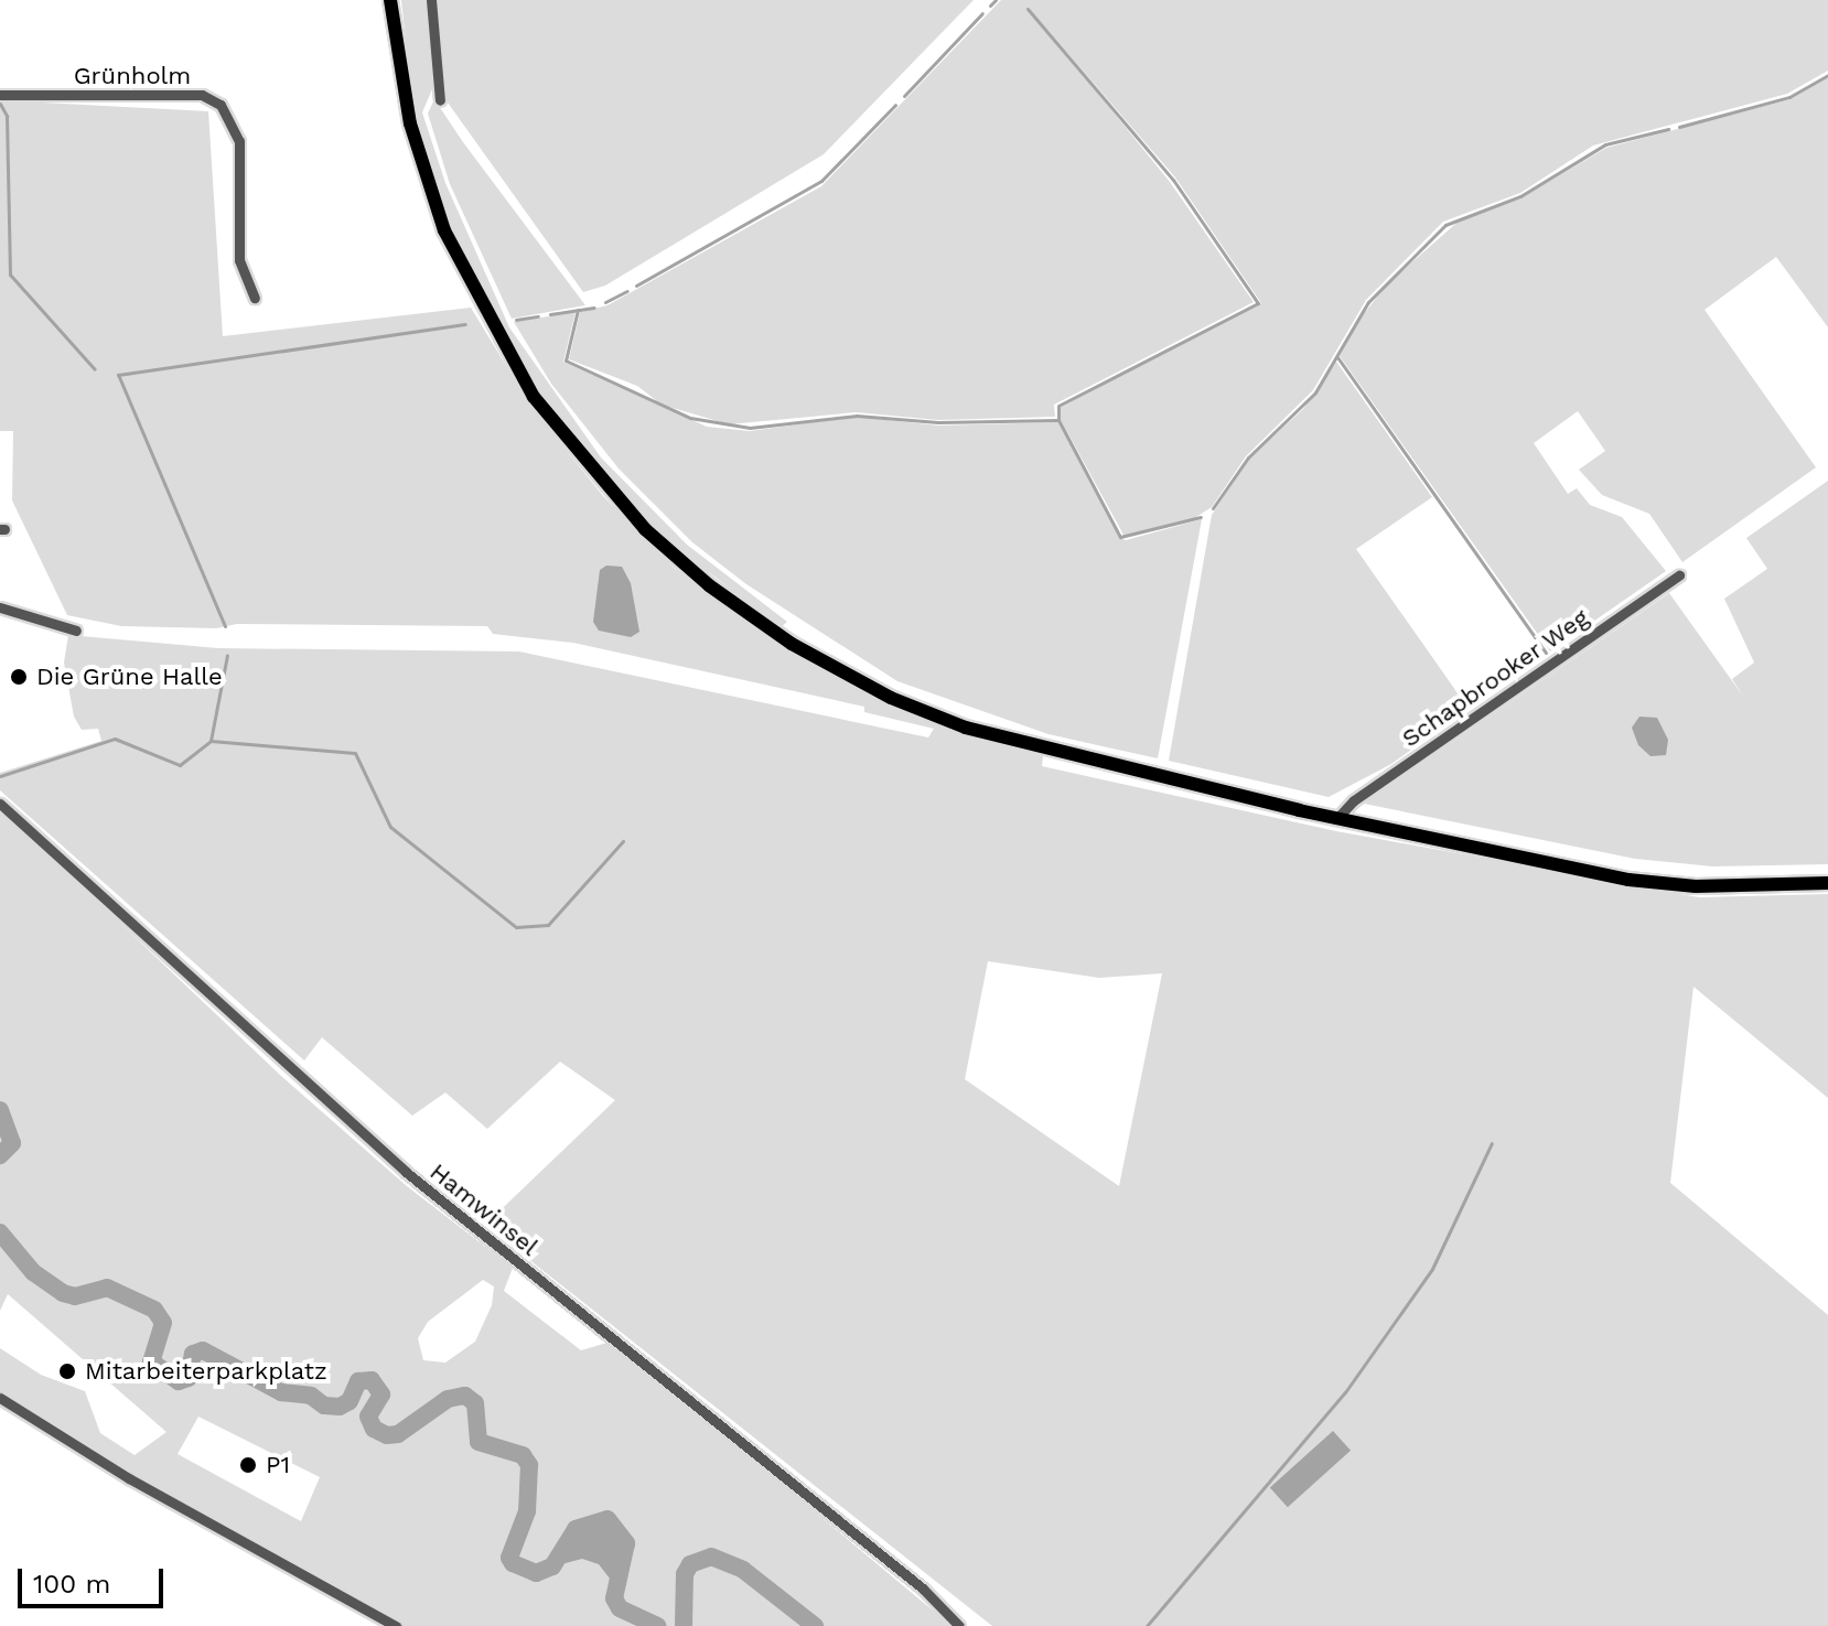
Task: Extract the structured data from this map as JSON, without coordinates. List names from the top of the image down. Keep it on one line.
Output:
{"streets":{"street":["Grünholm","Schapbrooker Weg","Hamwinsel"]},"places":["Die Grüne Halle","Mitarbeiterparkplatz","P1"],"scale_bar":"100 m"}
